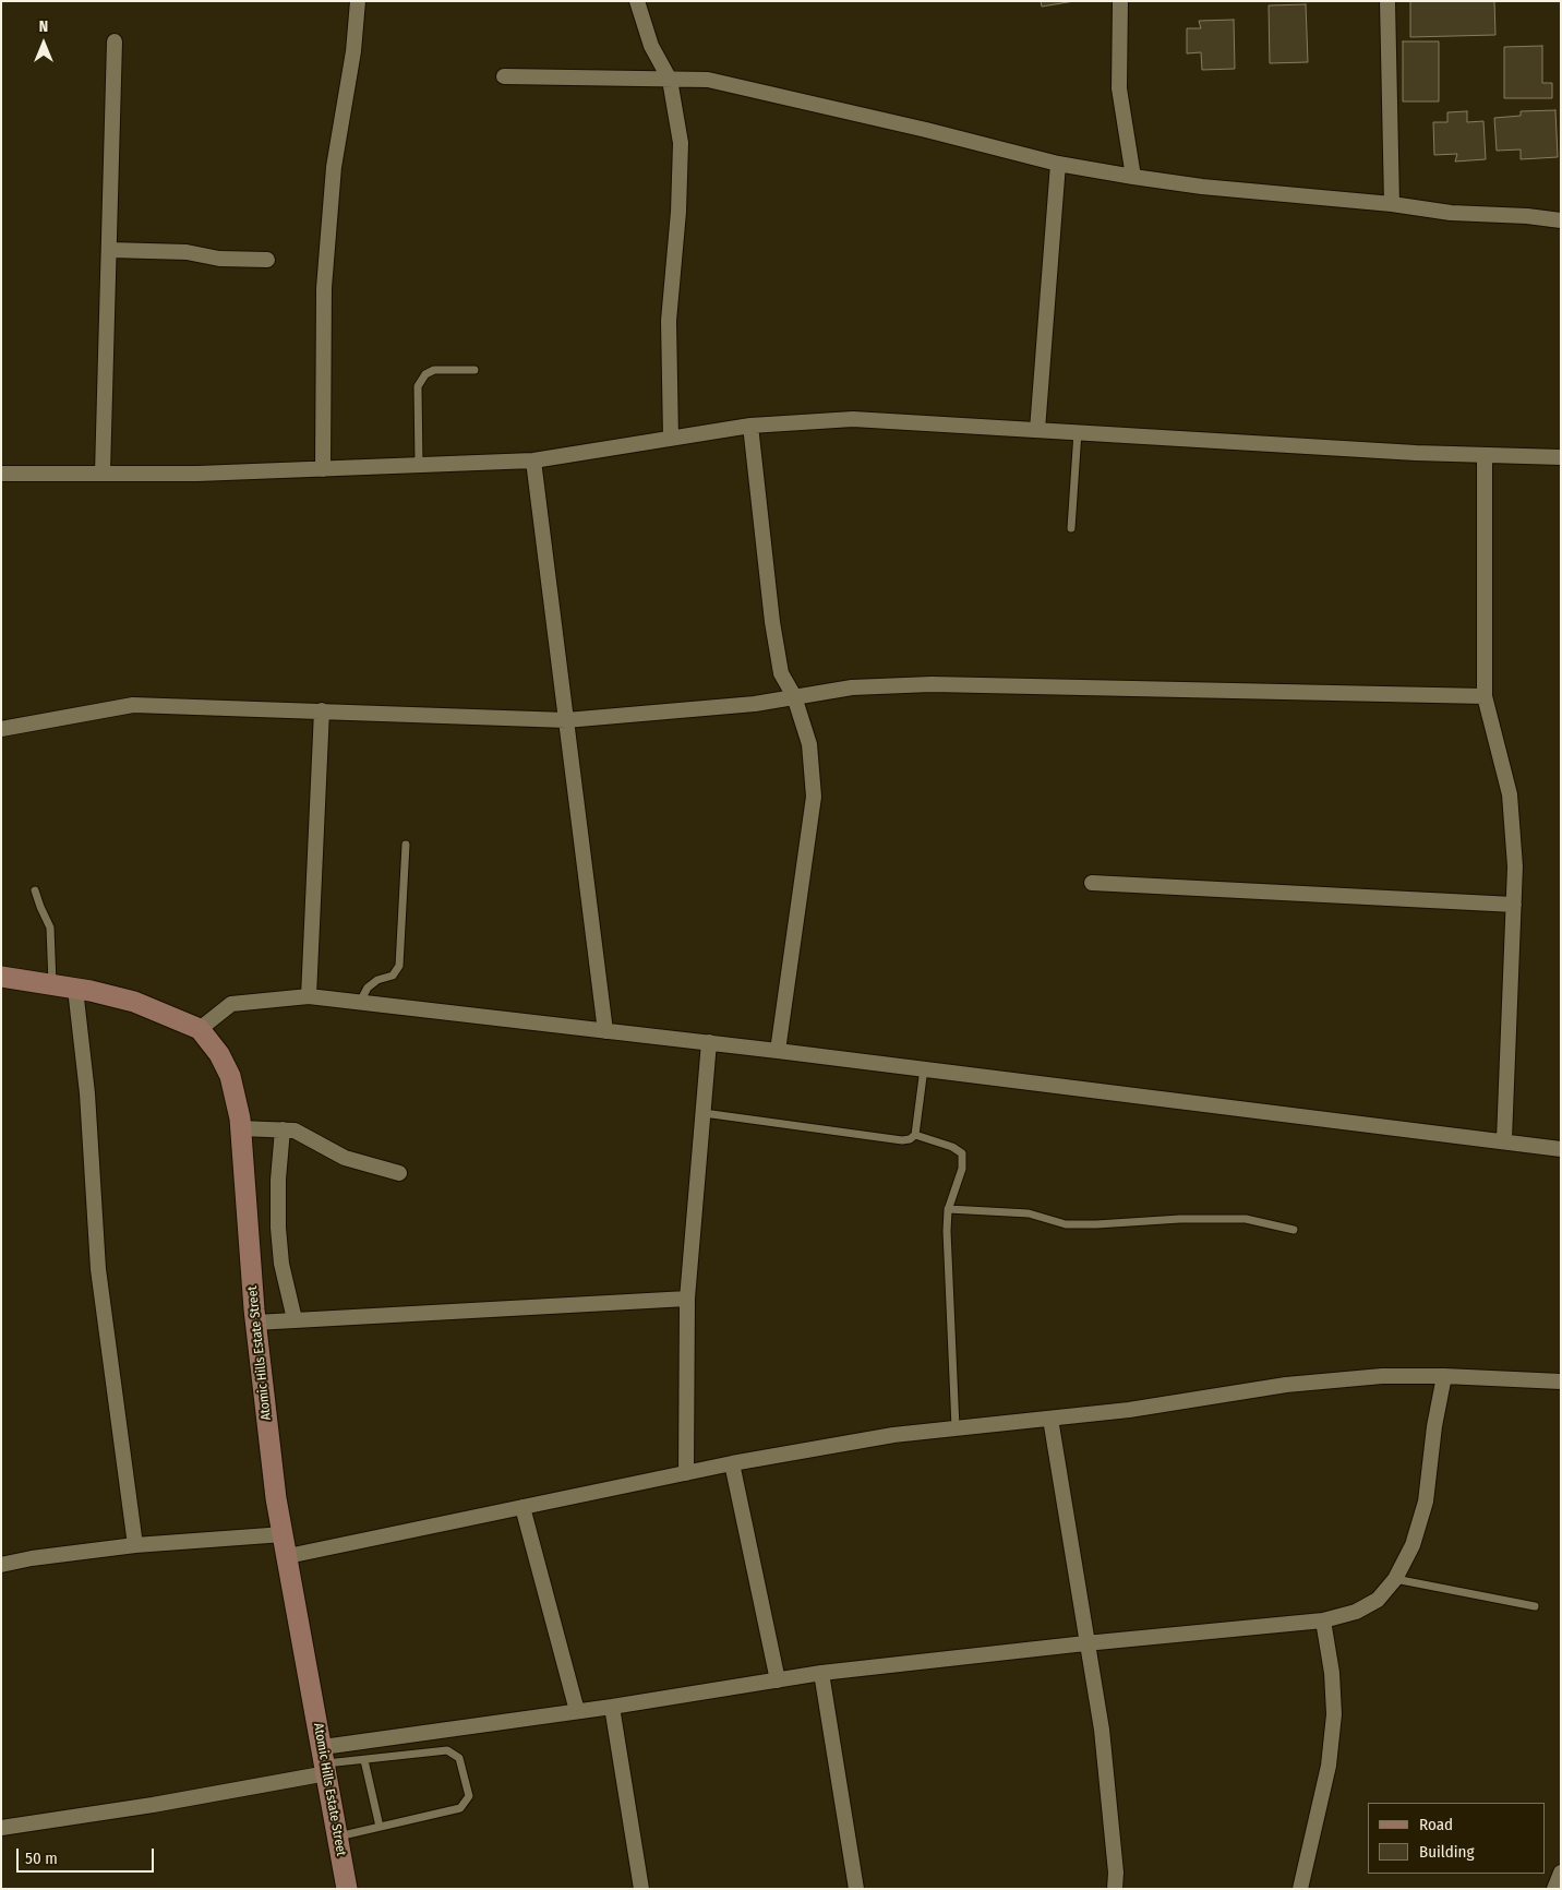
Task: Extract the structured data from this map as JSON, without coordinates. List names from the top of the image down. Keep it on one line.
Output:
{"streets":{"street":["Atomic Hills Estate Street"]},"legend":["Road","Building"],"scale_bar":"50 m","north":"top"}
